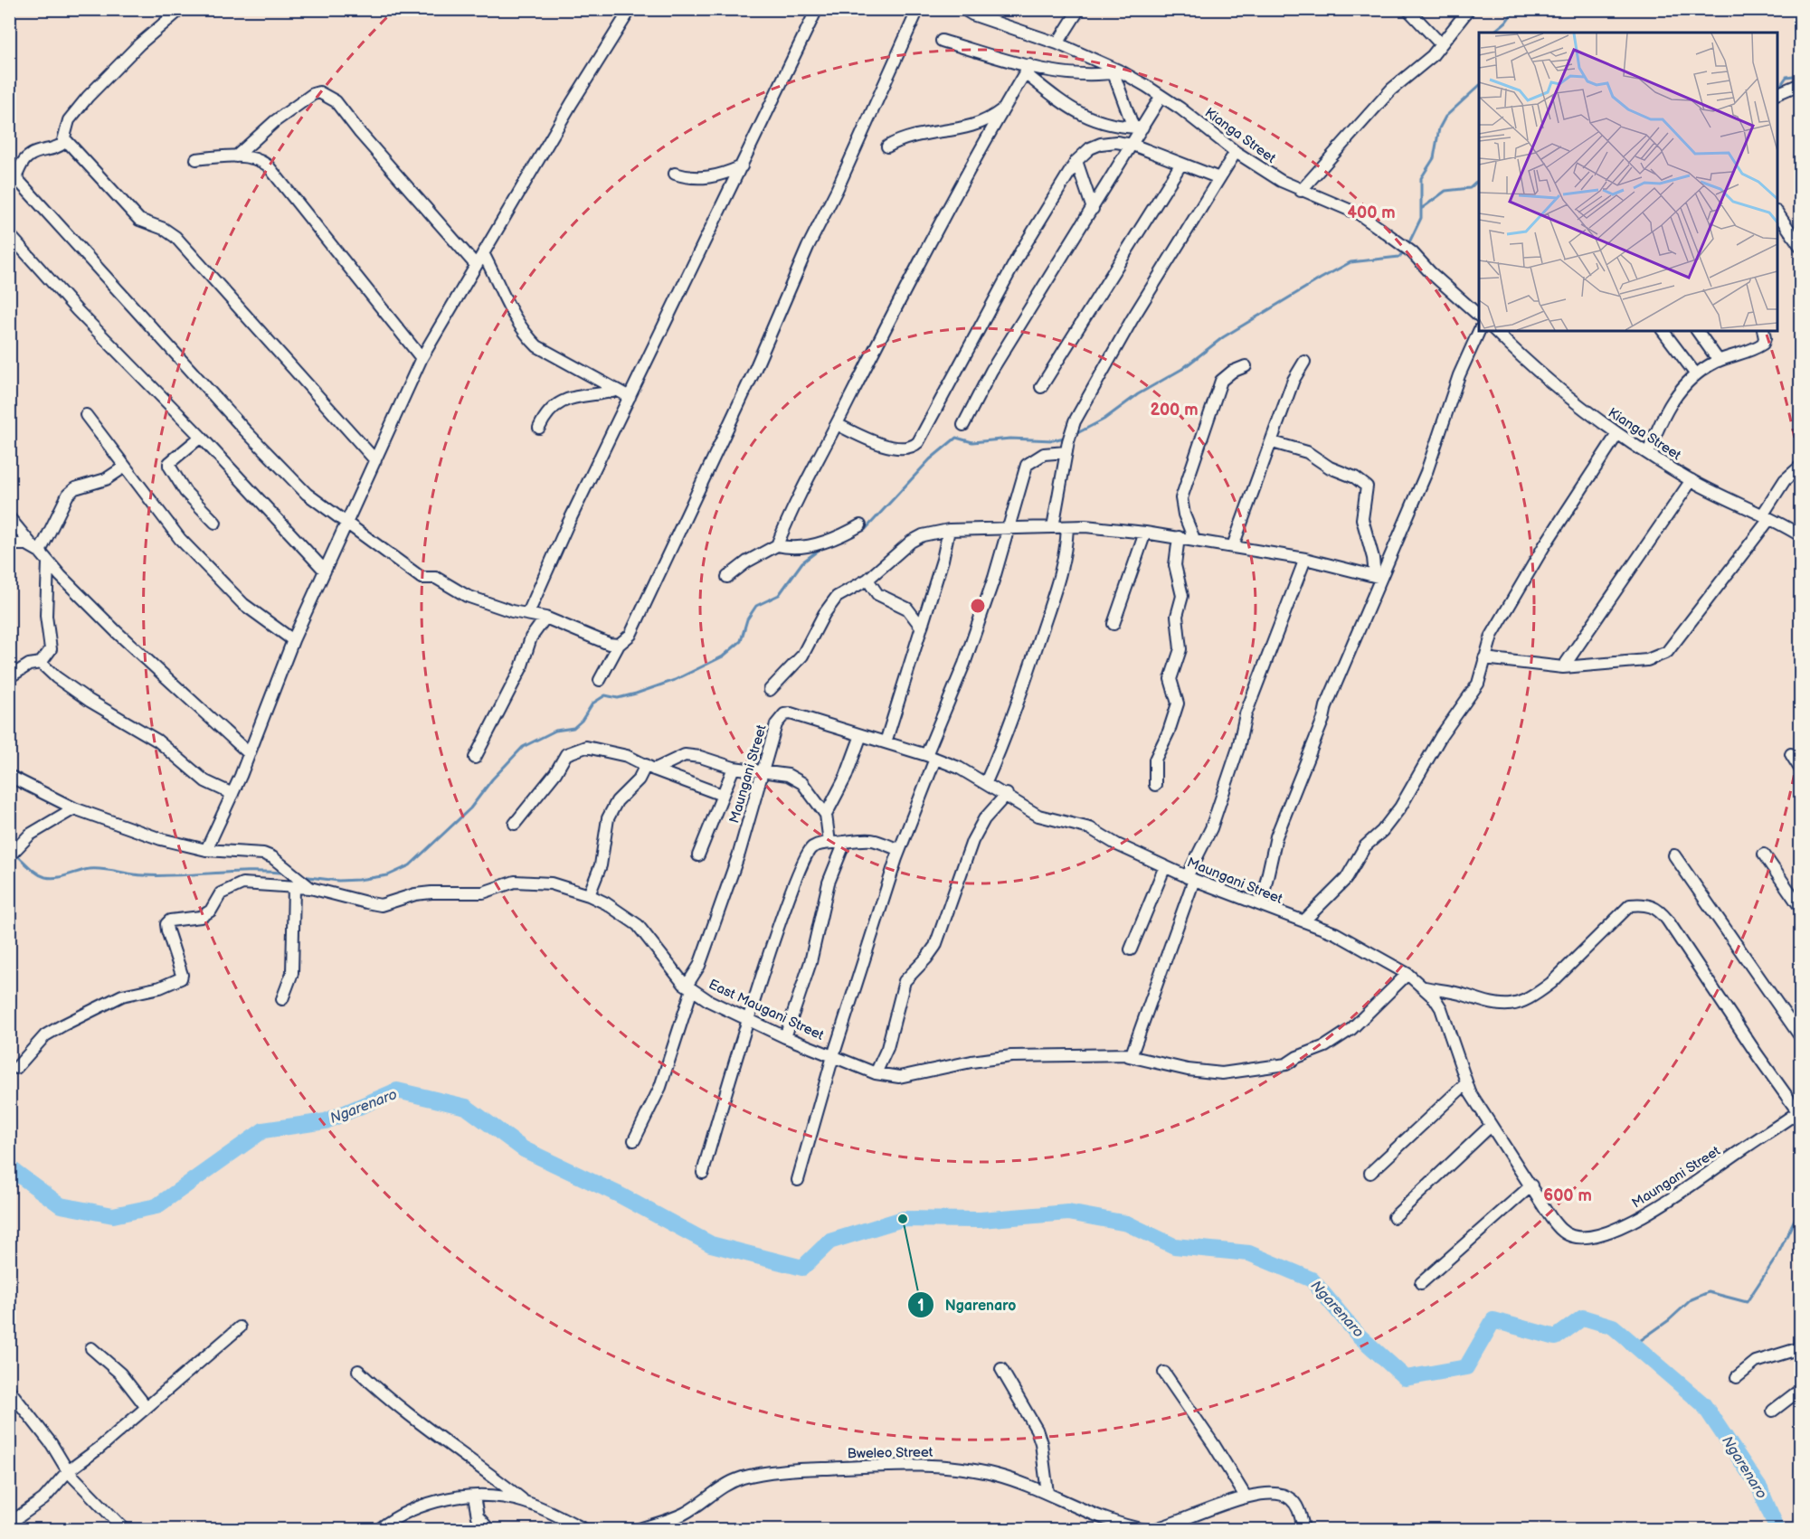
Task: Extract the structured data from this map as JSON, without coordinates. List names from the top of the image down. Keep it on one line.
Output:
{"streets":{"street":["Kianga Street","Maungani Street","East Maugani Street","Bweleo Street"]},"crossings":[["Maungani Street","East Maugani Street"]],"water":["Ngarenaro"],"places":["Ngarenaro"],"rings":["400 m","200 m","600 m"]}
